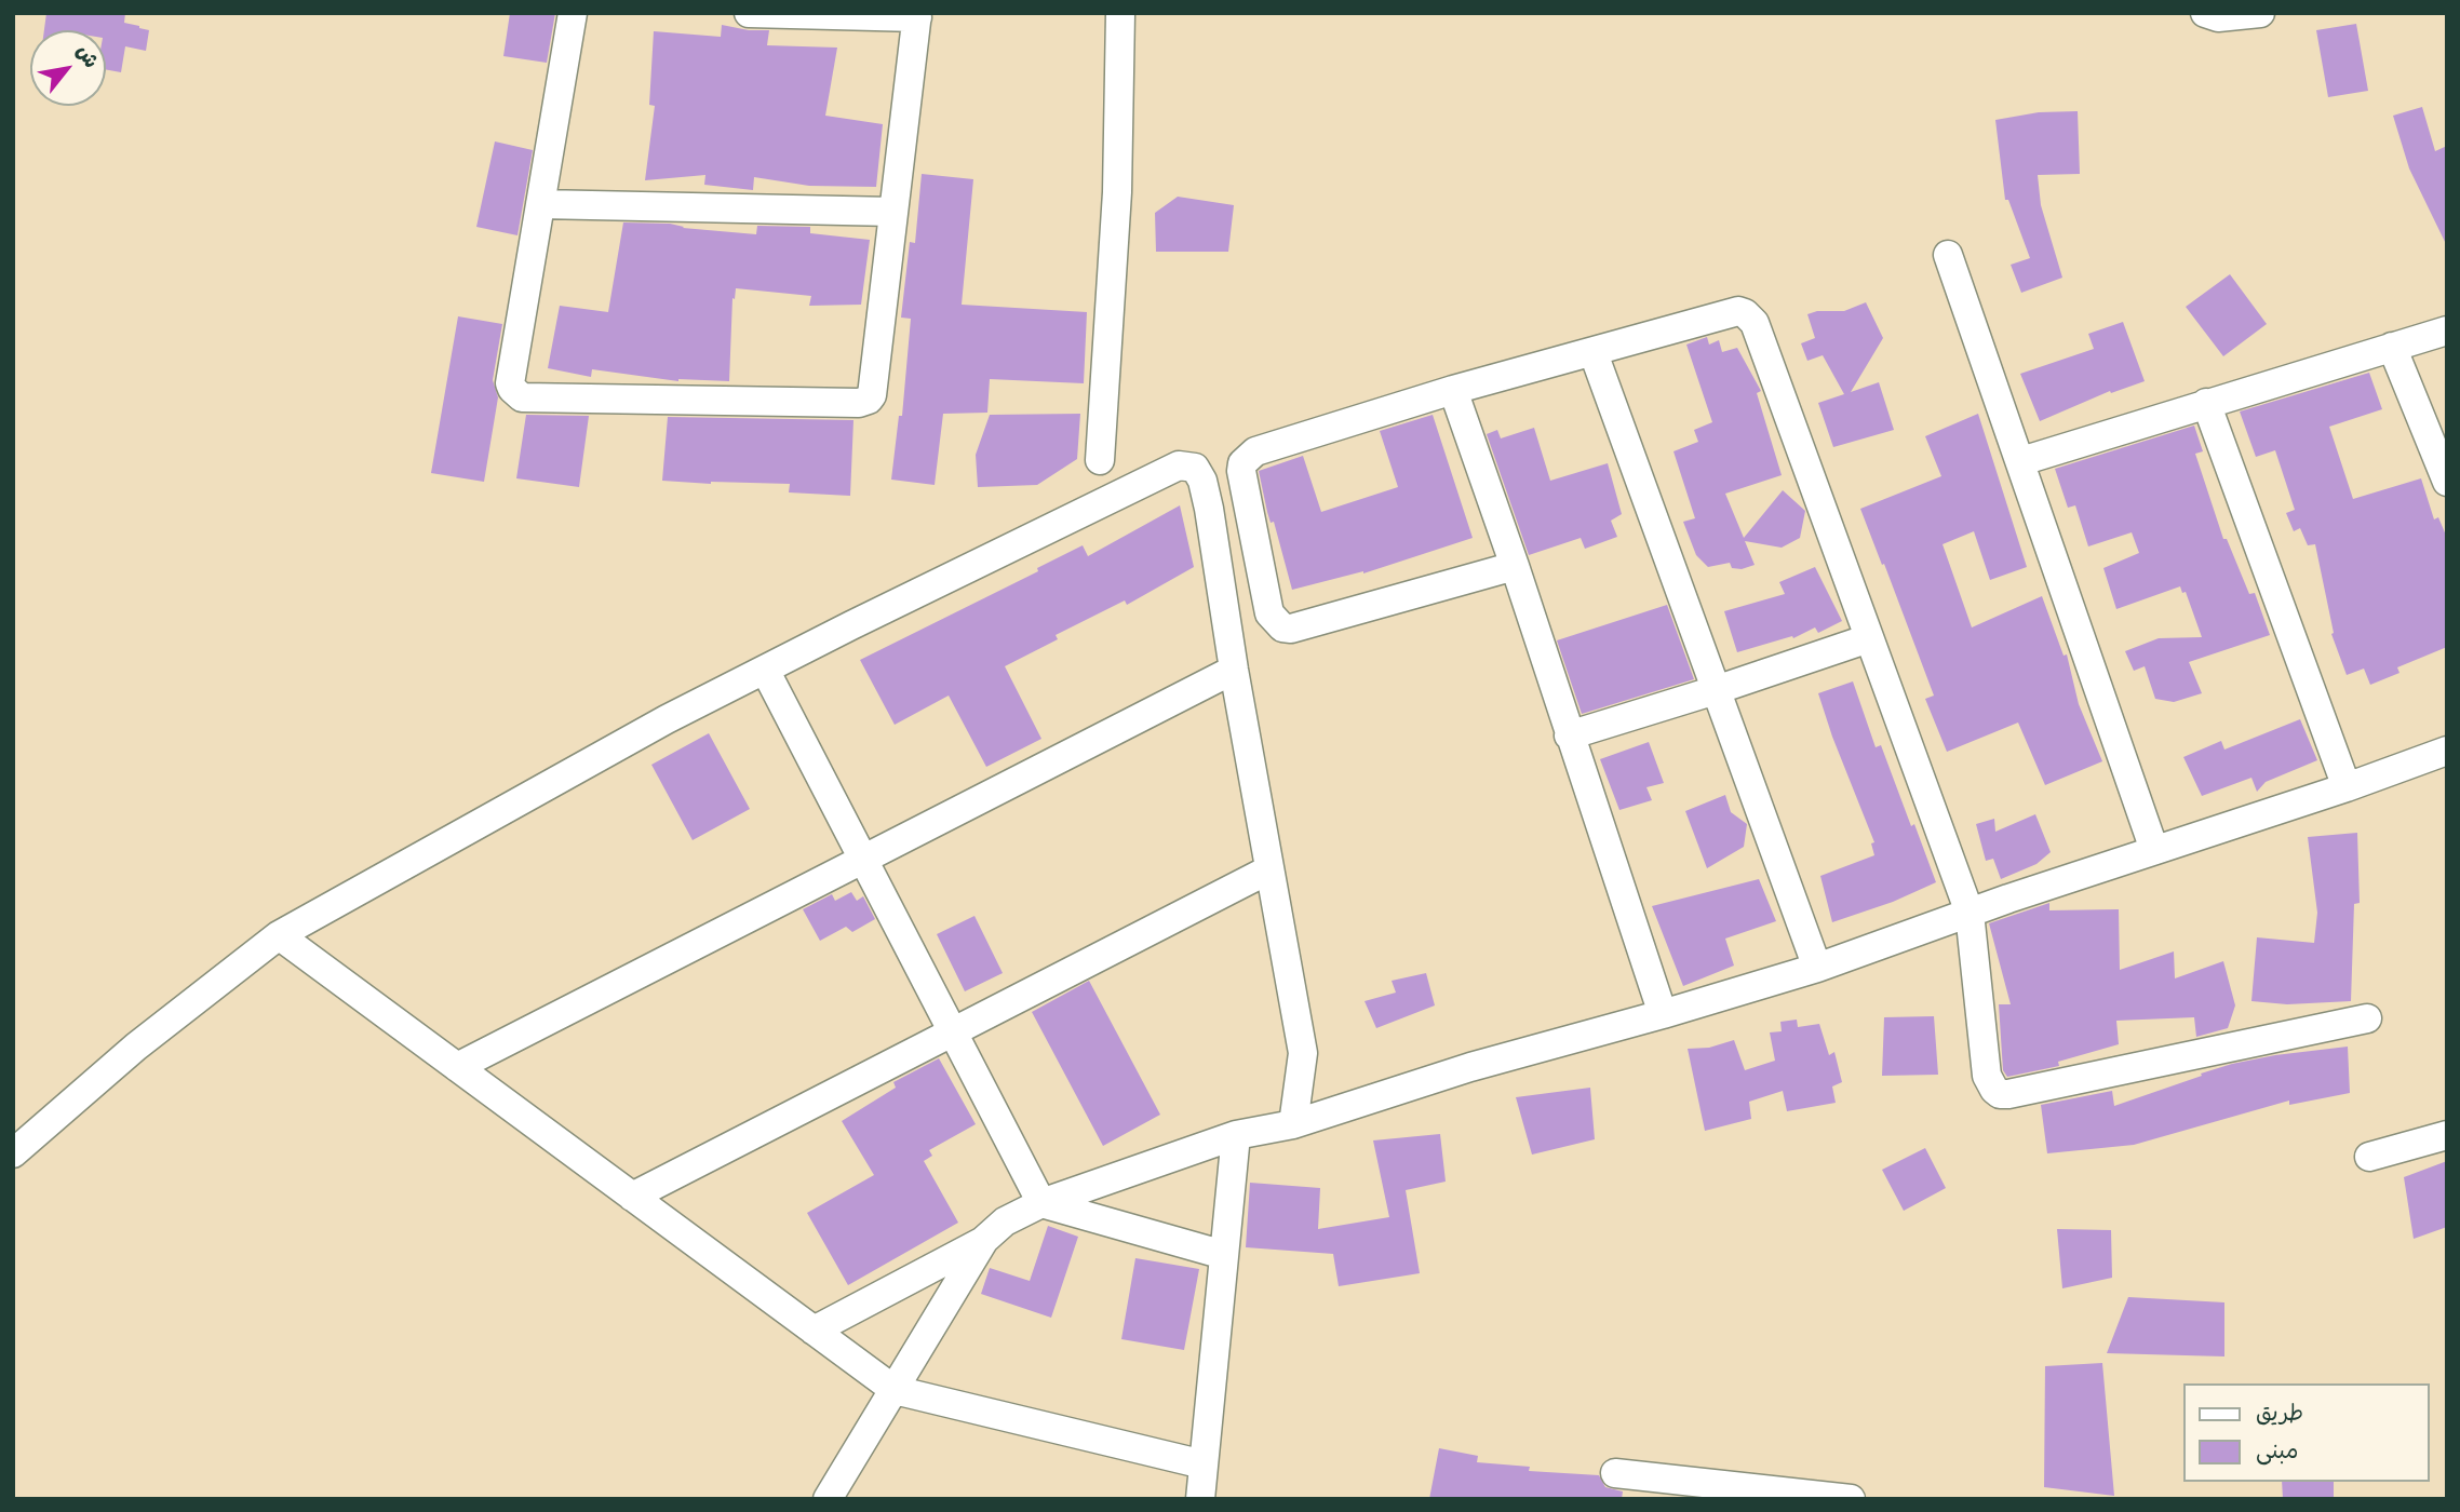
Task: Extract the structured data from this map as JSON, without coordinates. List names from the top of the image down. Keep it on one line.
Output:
{"legend":["طريق","مبنى"],"north":"top right"}
